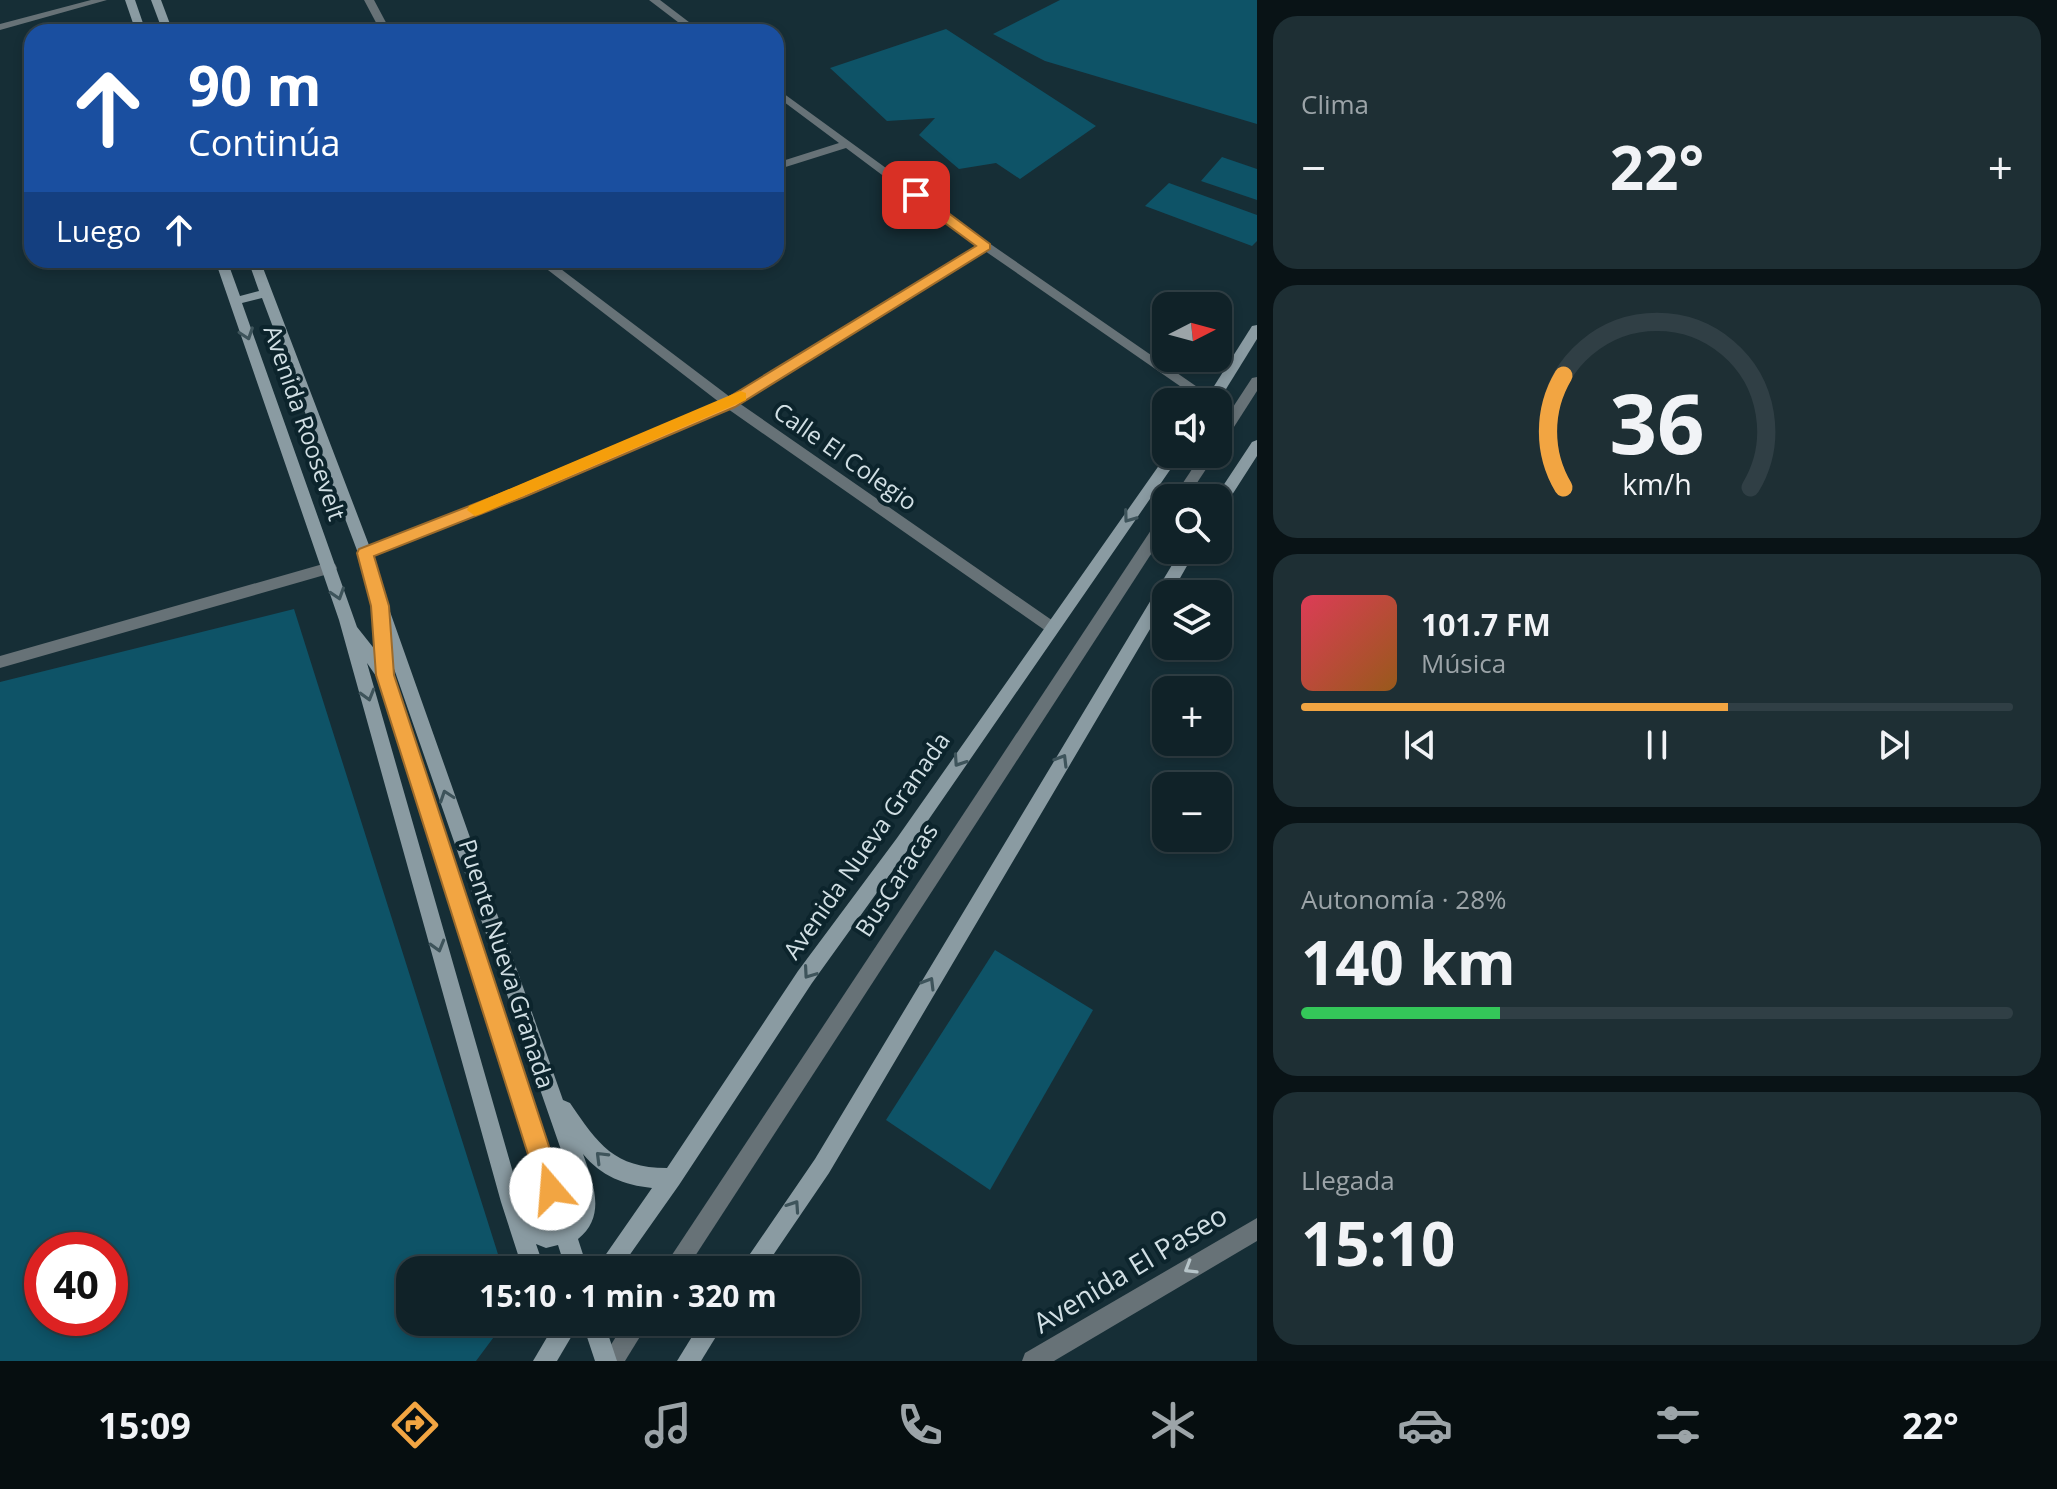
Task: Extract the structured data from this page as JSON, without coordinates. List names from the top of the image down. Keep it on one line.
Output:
{"streets":{"street":["Avenida Roosevelt","Calle El Colegio","Avenida Nueva Granada","BusCaracas","Puente Nueva Granada","Avenida El Paseo"]},"crossings":[["Calle El Colegio","Avenida Nueva Granada"]],"one_way":["Avenida El Paseo"],"north":"right","page":{"tile":["Clima",["Autonomía · 28%","140 km"],["Llegada","15:10"]],"turn":["90 m","Continúa"],"heat":["−","22°","+"],"then":"Luego","map_buttons":["+","−"],"song":["101.7 FM","Música"],"limit":"40","trip":"15:10 · 1 min · 320 m","tabs":["15:09","22°"],"gauge":["36","km/h"]}}
